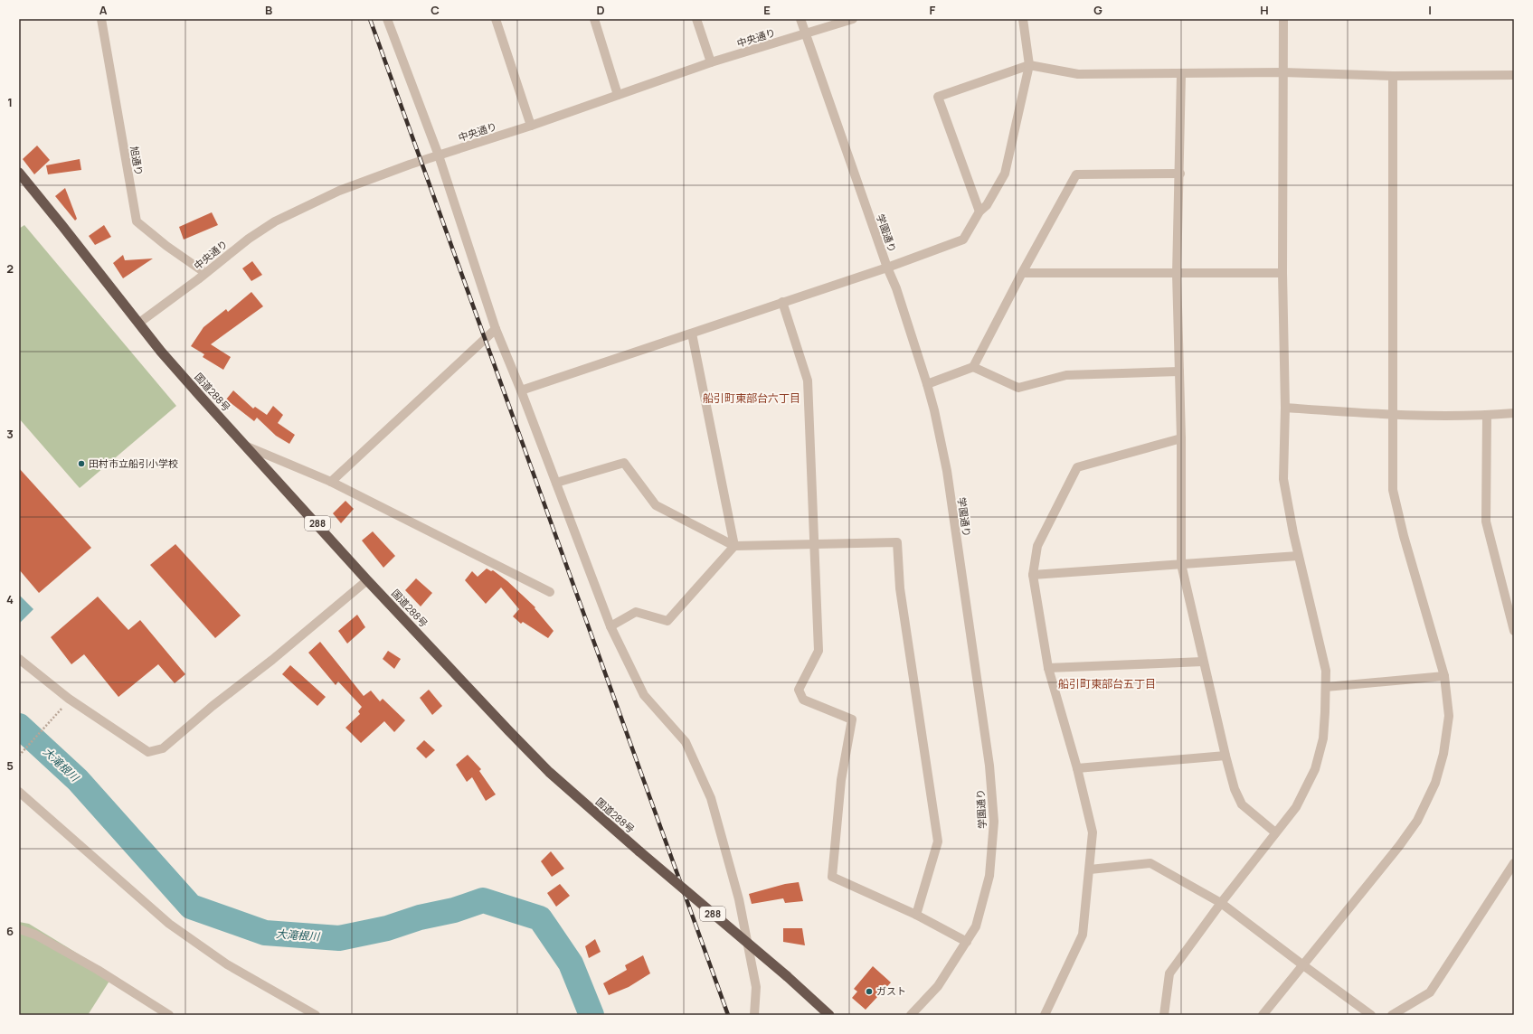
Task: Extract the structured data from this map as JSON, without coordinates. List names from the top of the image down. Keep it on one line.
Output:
{"streets":{"highway":["国道288号","288"],"street":["中央通り","旭通り","学園通り"]},"crossings":[["中央通り","旭通り"],["中央通り","学園通り"],["中央通り","国道288号"]],"districts":["船引町東部台六丁目","船引町東部台五丁目"],"water":["大滝根川"],"places":["田村市立船引小学校","ガスト"],"grid":{"columns":["A","B","C","D","E","F","G","H","I"],"rows":["1","2","3","4","5","6"]}}
